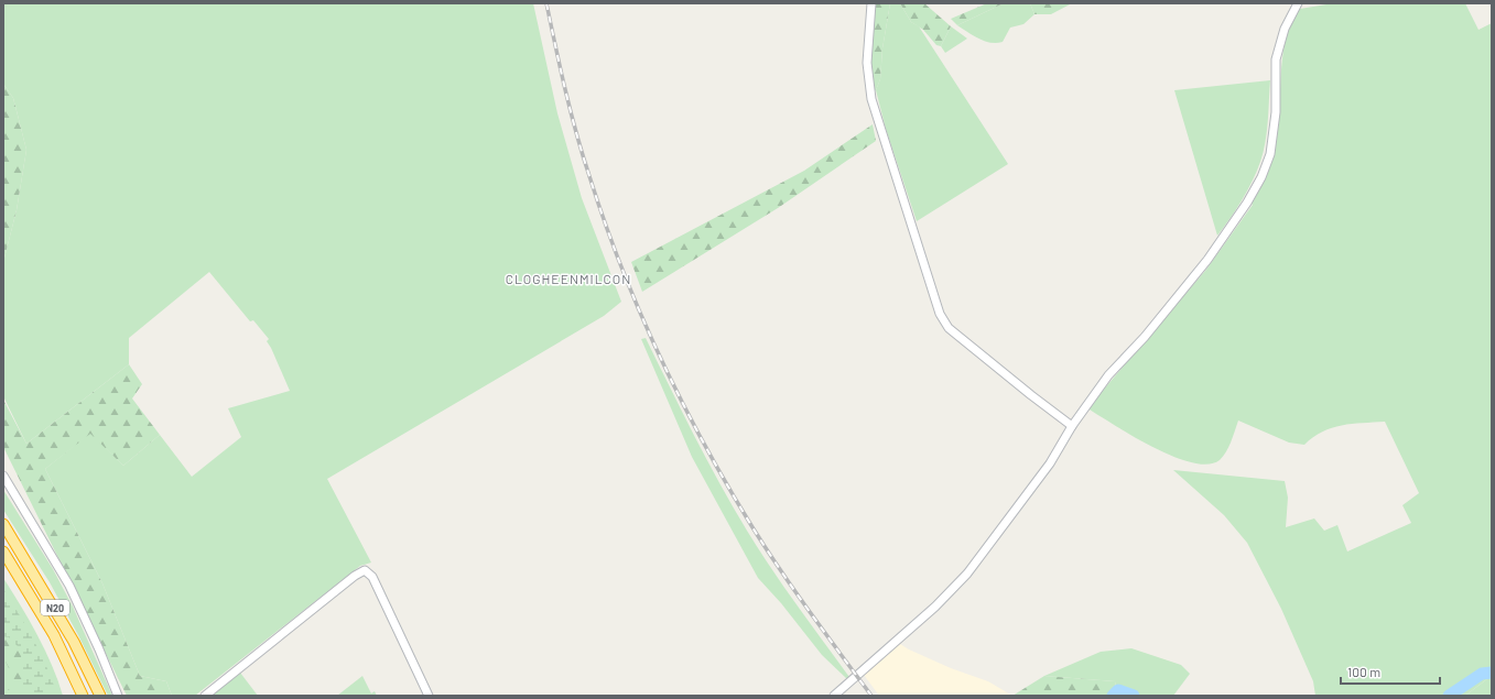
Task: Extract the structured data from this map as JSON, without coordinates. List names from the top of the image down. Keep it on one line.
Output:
{"streets":{"highway":["N20"]},"districts":["CLOGHEENMILCON"],"scale_bar":"100 m"}
